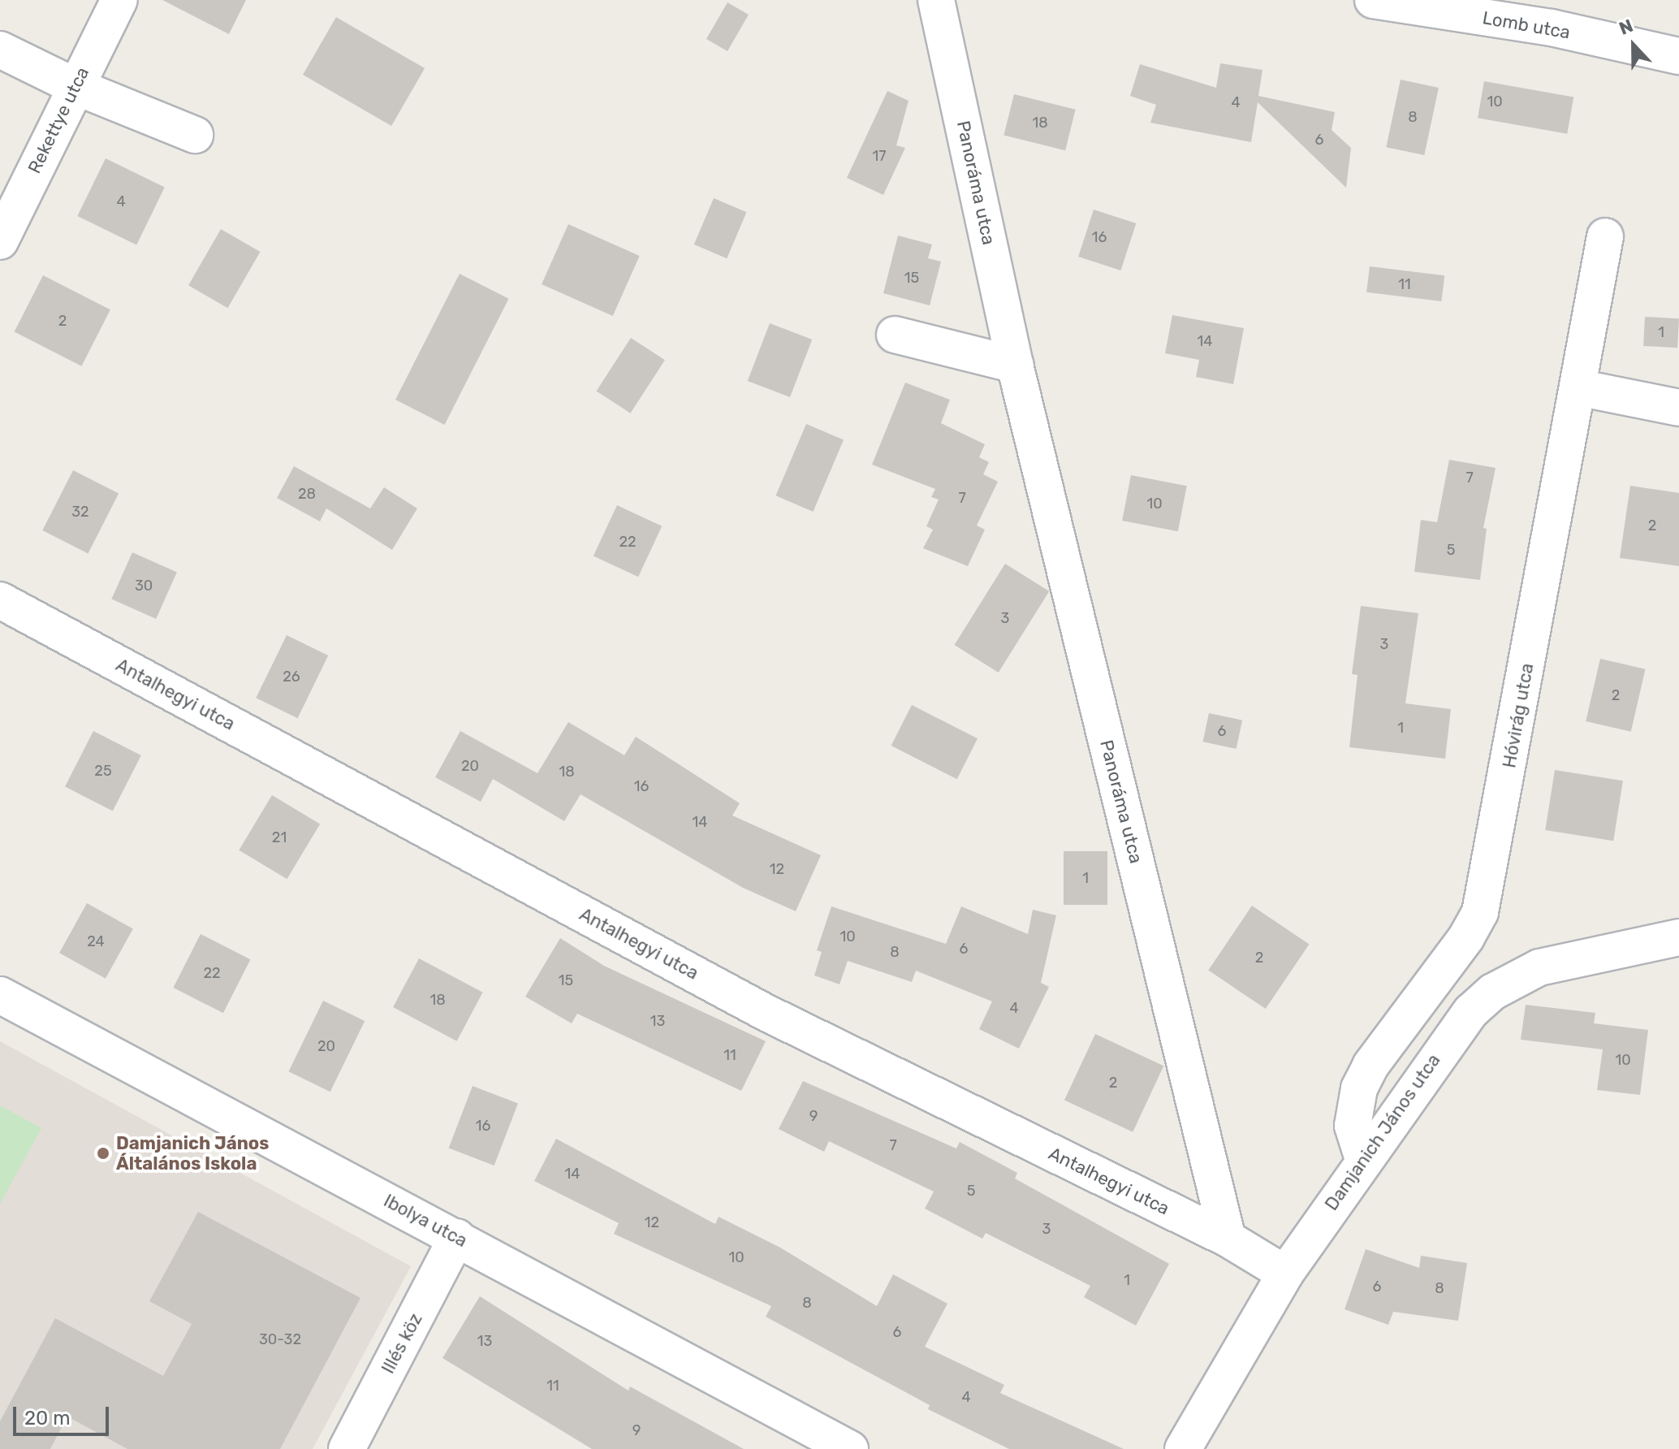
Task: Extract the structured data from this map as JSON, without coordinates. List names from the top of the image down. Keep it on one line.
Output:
{"streets":{"street":["Lomb utca","Rekettye utca","Panoráma utca","Antalhegyi utca","Hóvirág utca","Damjanich János utca","Ibolya utca","Illés köz"]},"crossings":[["Panoráma utca","Antalhegyi utca"],["Antalhegyi utca","Damjanich János utca"],["Hóvirág utca","Damjanich János utca"],["Ibolya utca","Illés köz"]],"places":["Damjanich János Általános Iskola"],"house_numbers":["10","4","8","18","6","17","4","16","15","11","2","1","14","7","28","7","10","32","2","22","5","30","3","3","26","2","1","6","20","25","18","16","14","21","12","1","10","24","6","8","2","22","15","18","4","13","20","11","10","2","9","16","7","14","5","12","3","10","1","6","8","8","6","30-32","13","11","4","9"],"scale_bar":"20 m","north":"top"}
